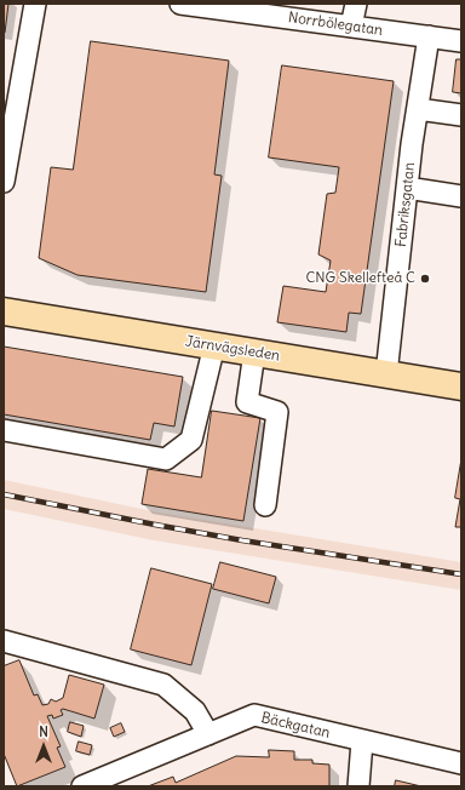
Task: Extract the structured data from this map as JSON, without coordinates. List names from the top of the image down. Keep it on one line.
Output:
{"streets":{"main road":["Järnvägsleden"],"street":["Norrbölegatan","Fabriksgatan","Bäckgatan"]},"crossings":[["Norrbölegatan","Fabriksgatan"],["Fabriksgatan","Järnvägsleden"]],"places":["CNG Skellefteå C"],"north":"top"}
